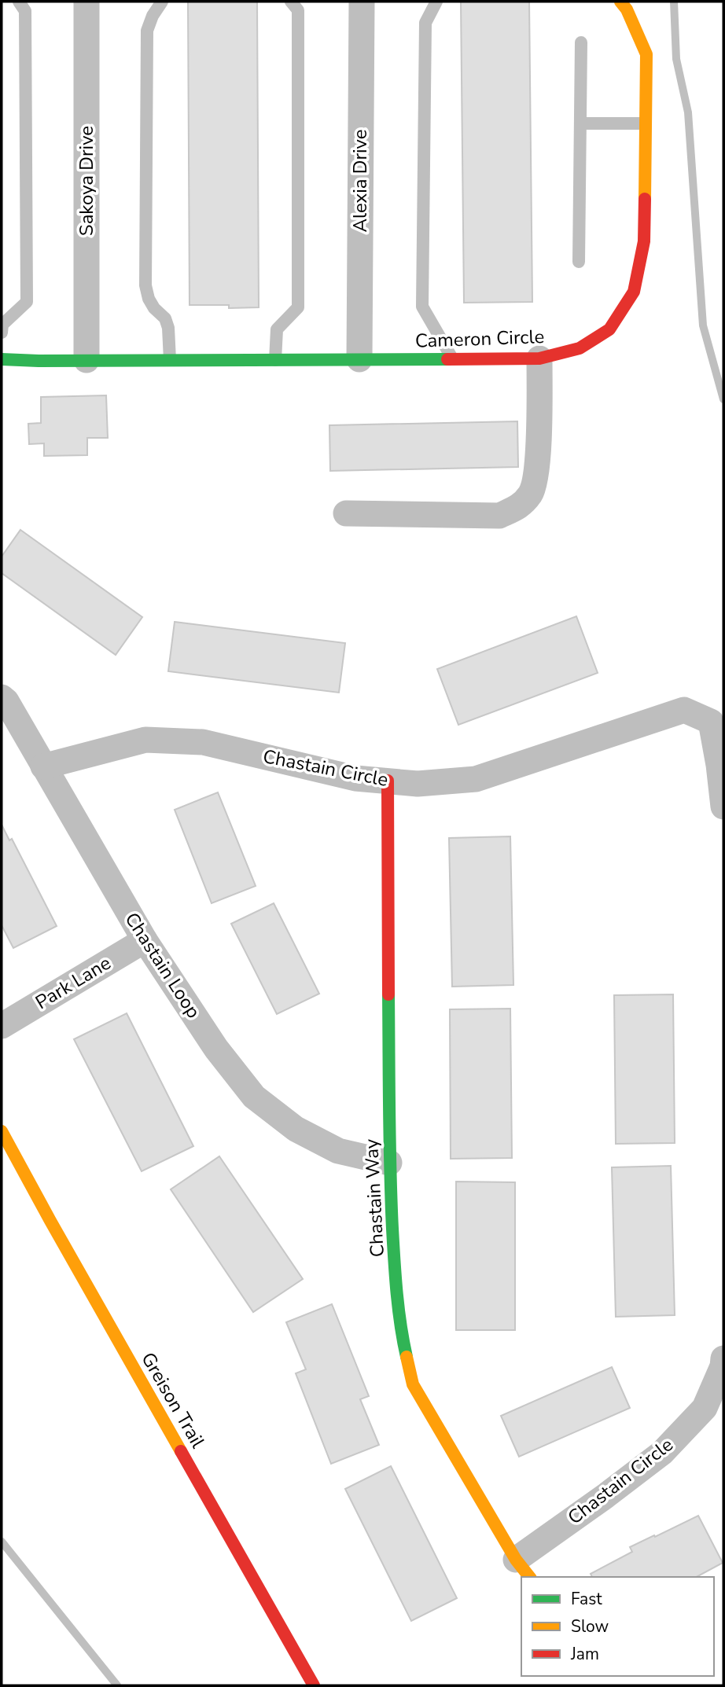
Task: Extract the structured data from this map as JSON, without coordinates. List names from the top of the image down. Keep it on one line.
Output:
{"streets":{"street":["Sakoya Drive","Alexia Drive","Cameron Circle","Chastain Circle","Chastain Loop","Park Lane","Chastain Way","Greison Trail"]},"crossings":[["Sakoya Drive","Cameron Circle"],["Alexia Drive","Cameron Circle"],["Chastain Circle","Chastain Loop"],["Chastain Circle","Chastain Way"],["Chastain Loop","Park Lane"],["Chastain Loop","Chastain Way"]],"legend":["Fast","Slow","Jam"]}
